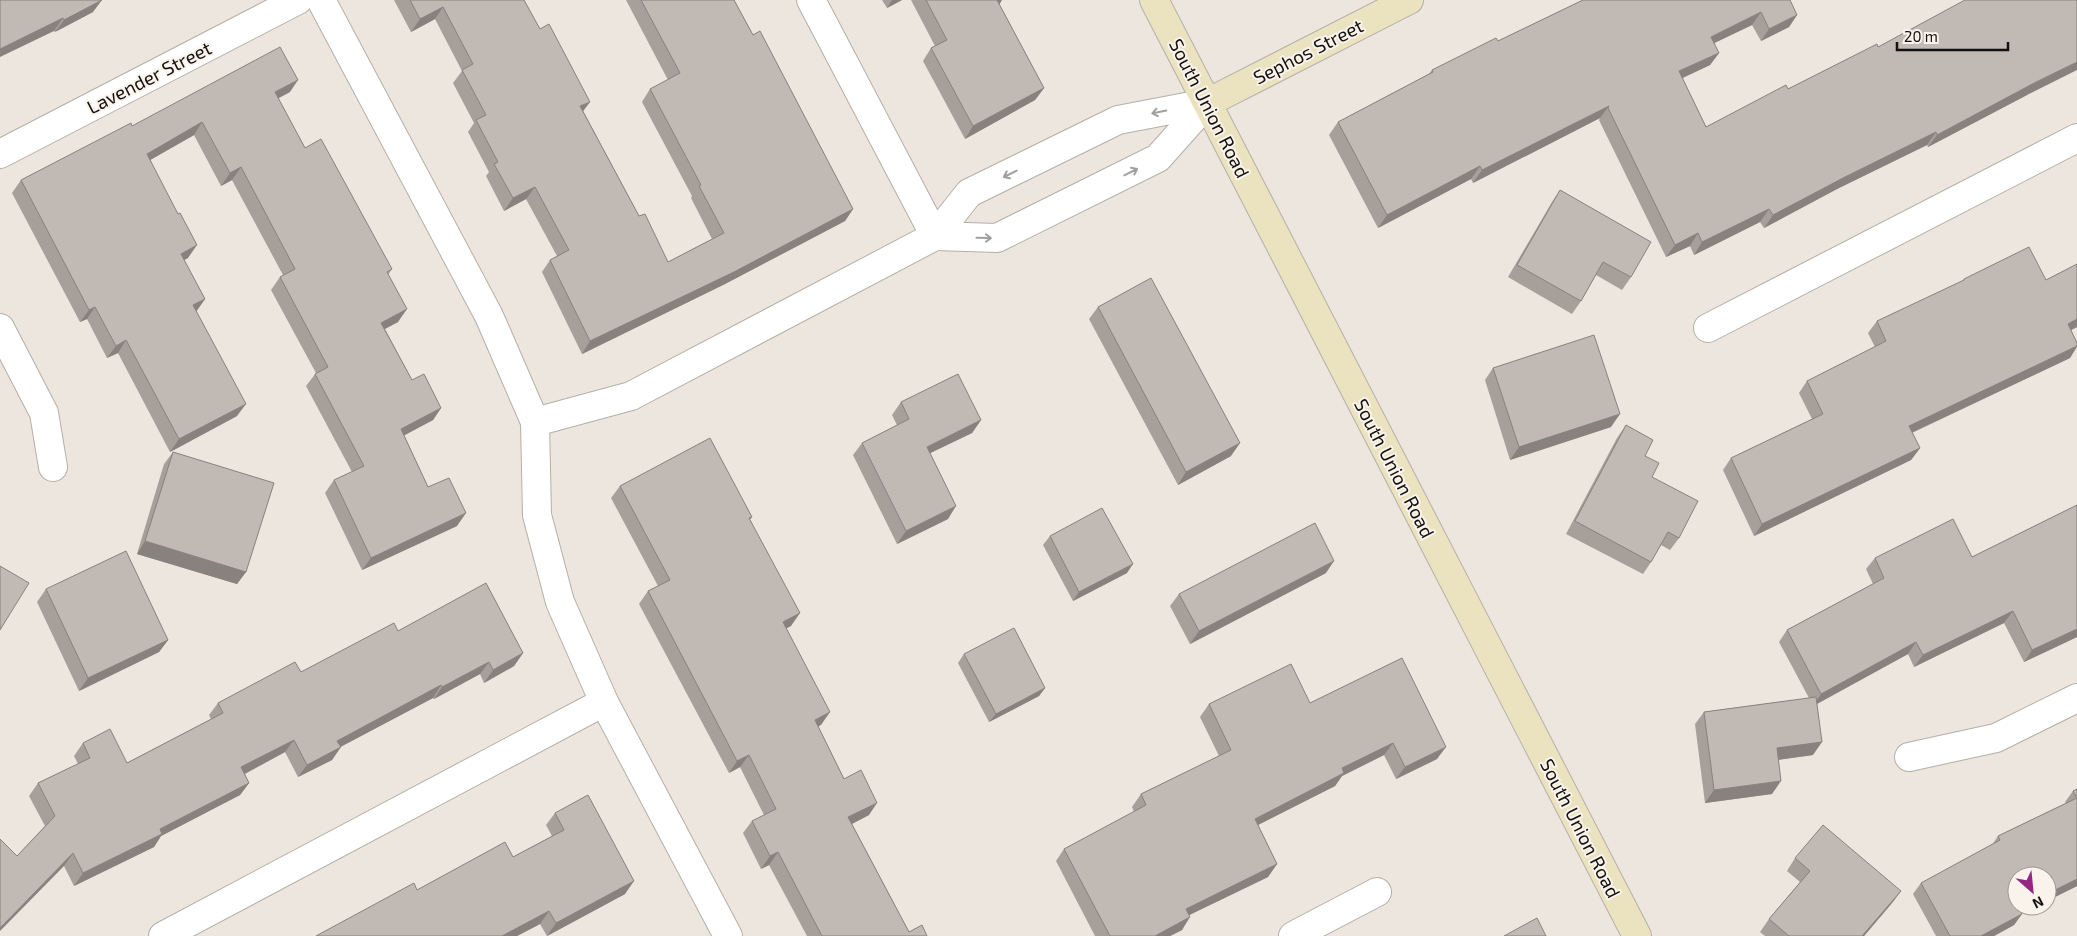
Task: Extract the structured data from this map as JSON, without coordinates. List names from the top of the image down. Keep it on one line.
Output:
{"streets":{"street":["Sephos Street","Lavender Street","South Union Road"]},"crossings":[["Sephos Street","South Union Road"]],"scale_bar":"20 m","north":"bottom right"}
